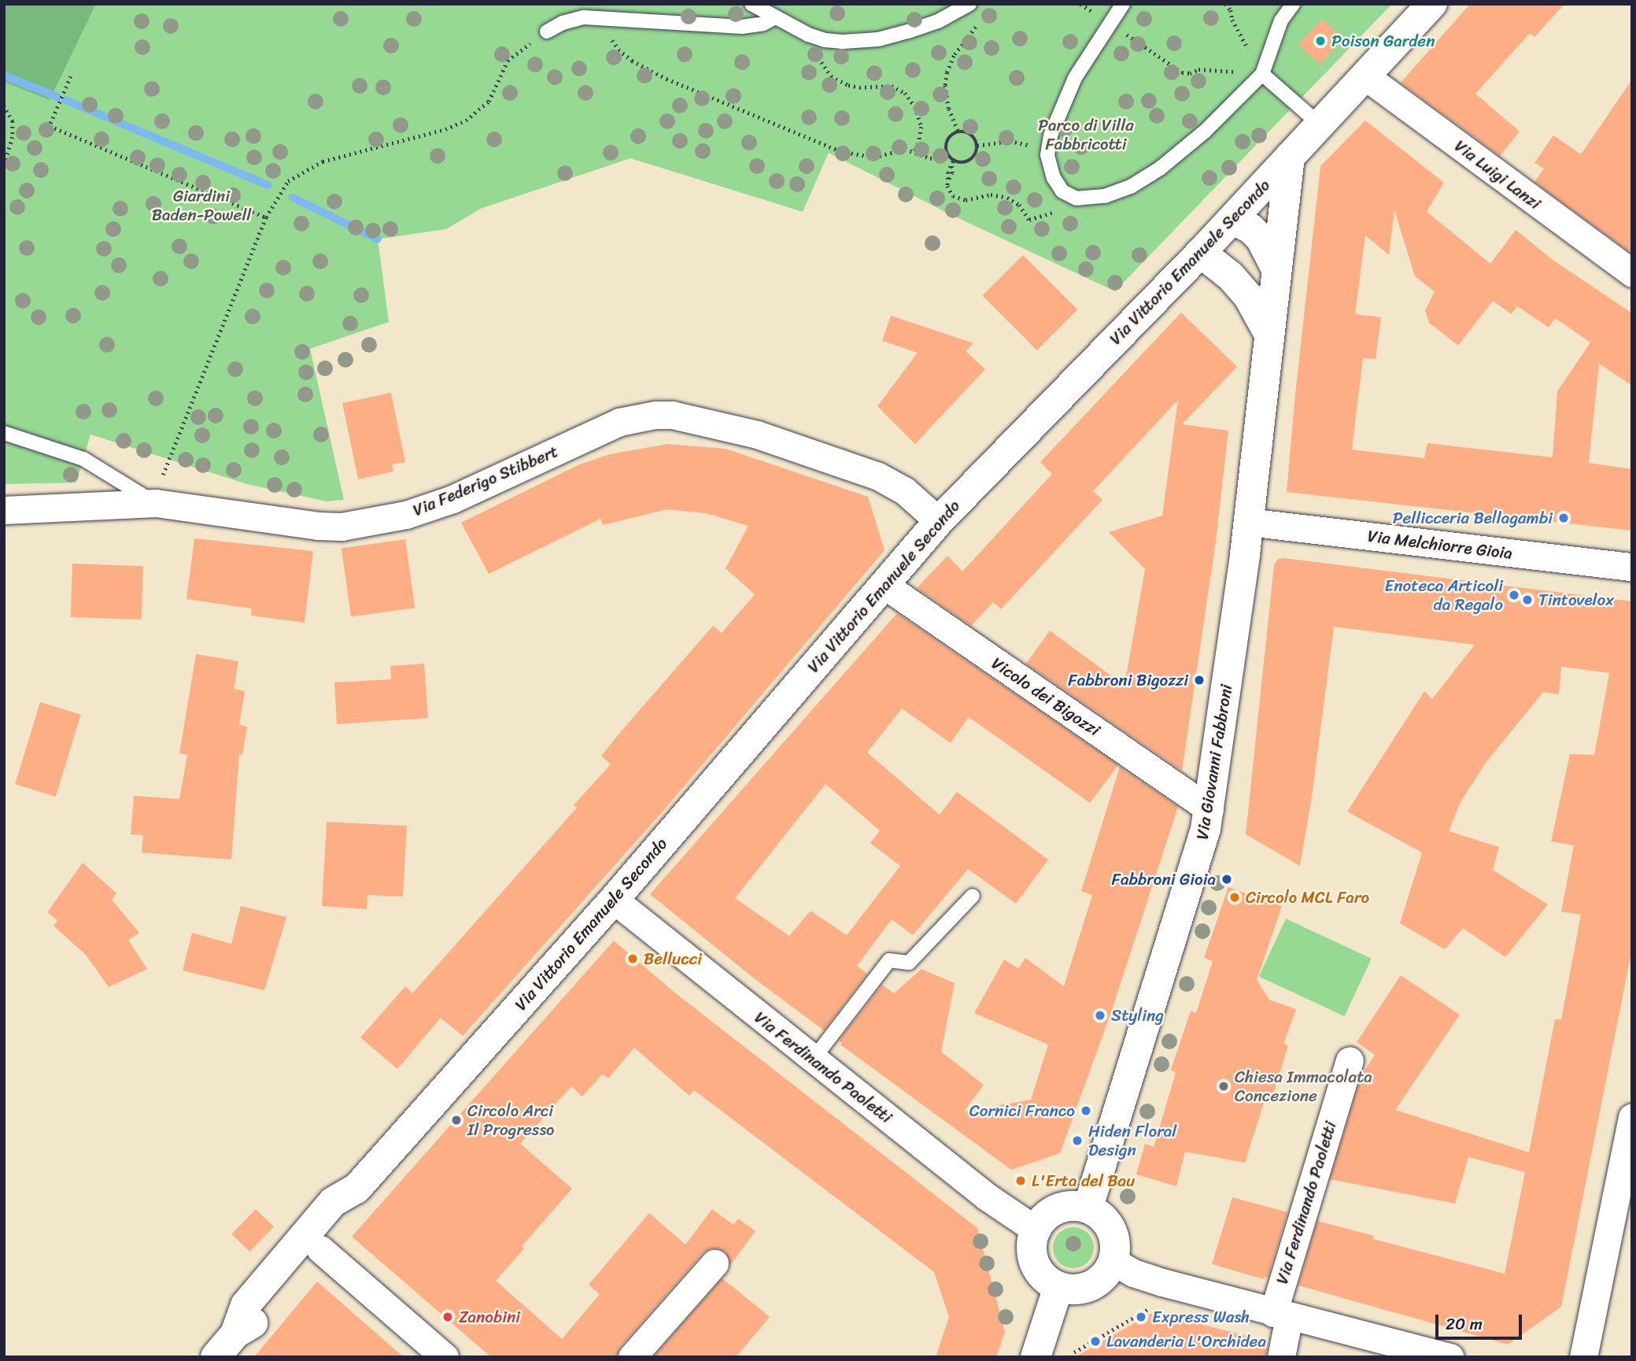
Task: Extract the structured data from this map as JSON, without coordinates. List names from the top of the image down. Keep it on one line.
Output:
{"streets":{"street":["Via Luigi Lanzi","Via Vittorio Emanuele Secondo","Via Federigo Stibbert","Via Melchiorre Gioia","Vicolo dei Bigozzi","Via Giovanni Fabbroni","Via Ferdinando Paoletti"]},"crossings":[["Via Luigi Lanzi","Via Vittorio Emanuele Secondo"],["Via Vittorio Emanuele Secondo","Via Federigo Stibbert"],["Via Vittorio Emanuele Secondo","Vicolo dei Bigozzi"],["Via Vittorio Emanuele Secondo","Via Giovanni Fabbroni"],["Via Vittorio Emanuele Secondo","Via Ferdinando Paoletti"],["Via Melchiorre Gioia","Via Giovanni Fabbroni"],["Vicolo dei Bigozzi","Via Giovanni Fabbroni"],["Via Giovanni Fabbroni","Via Ferdinando Paoletti"]],"parks":["Parco di Villa Fabbricotti","Giardini Baden-Powell"],"places":["Poison Garden","Pellicceria Bellagambi","Enoteca Articoli da Regalo","Tintovelox","Fabbroni Bigozzi","Fabbroni Gioia","Circolo MCL Faro","Bellucci","Styling","Chiesa Immacolata Concezione","Cornici Franco","Circolo Arci Il Progresso","Hiden Floral Design","L'Erta del Bau","Zanobini","Express Wash","Lavanderia L'Orchidea"],"scale_bar":"20 m"}
